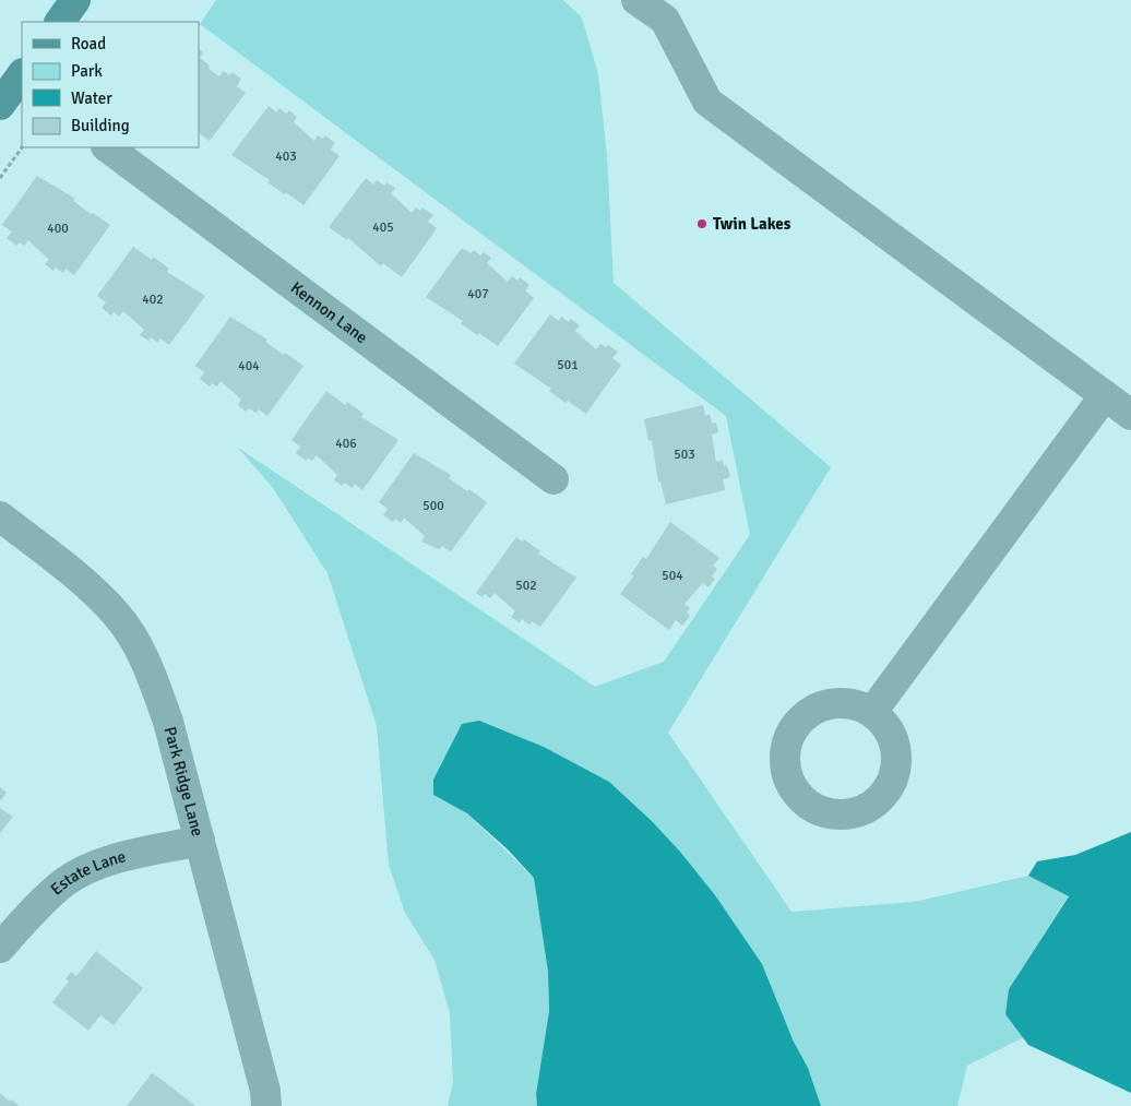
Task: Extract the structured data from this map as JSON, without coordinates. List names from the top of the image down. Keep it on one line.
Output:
{"streets":{"street":["Kennon Lane","Park Ridge Lane","Estate Lane"]},"crossings":[["Park Ridge Lane","Estate Lane"]],"places":["Twin Lakes"],"house_numbers":["403","405","400","407","402","501","404","406","503","500","504","502"],"legend":["Road","Park","Water","Building"]}
